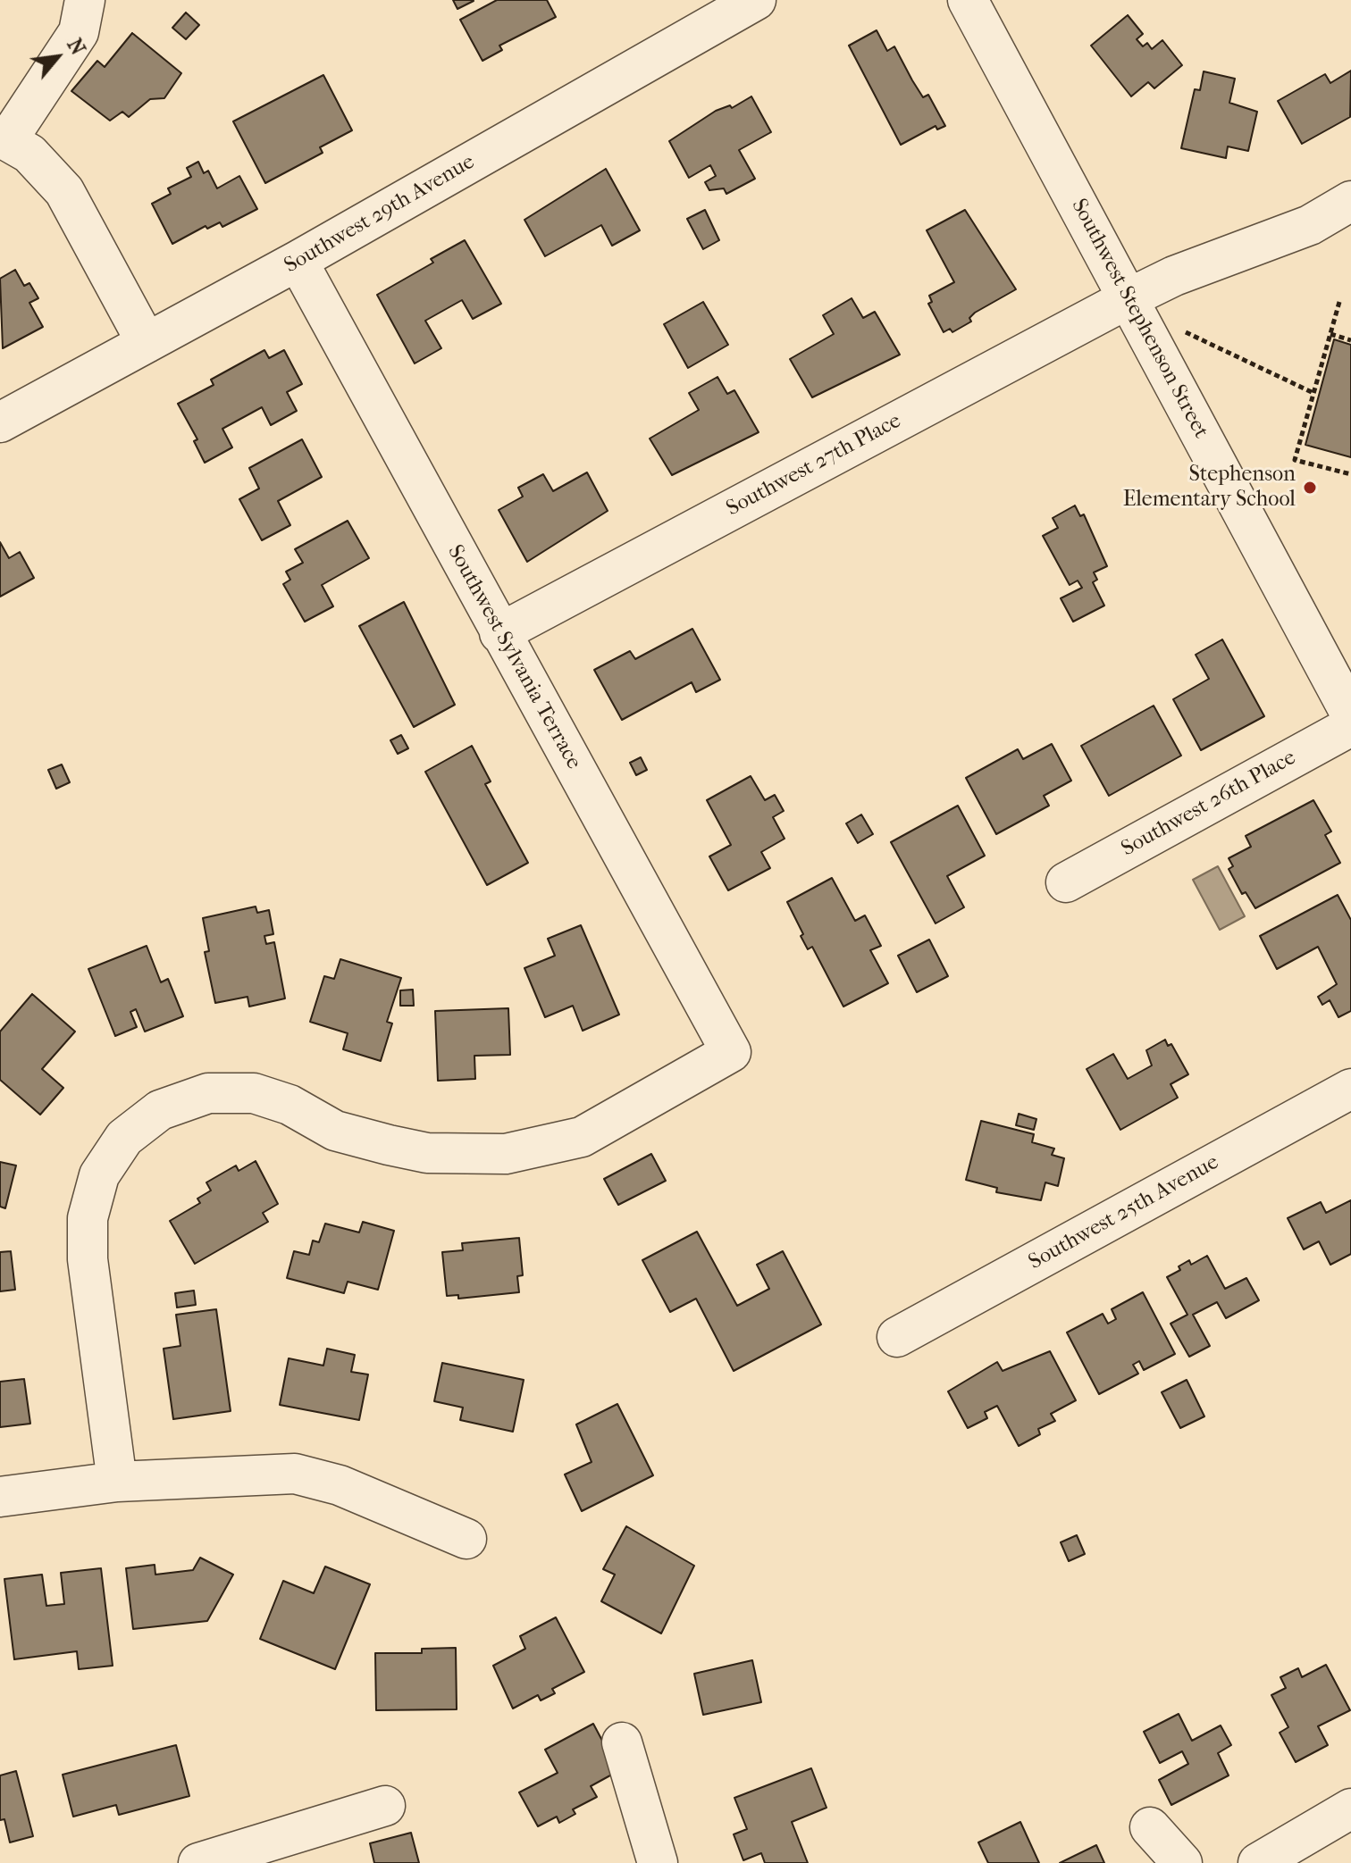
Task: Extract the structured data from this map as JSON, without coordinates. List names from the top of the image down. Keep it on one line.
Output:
{"streets":{"street":["Southwest 29th Avenue","Southwest Stephenson Street","Southwest 27th Place","Southwest Sylvania Terrace","Southwest 26th Place","Southwest 25th Avenue"]},"crossings":[["Southwest 29th Avenue","Southwest Sylvania Terrace"],["Southwest Stephenson Street","Southwest 27th Place"],["Southwest 27th Place","Southwest Sylvania Terrace"]],"places":["Stephenson Elementary School"],"north":"top right"}
